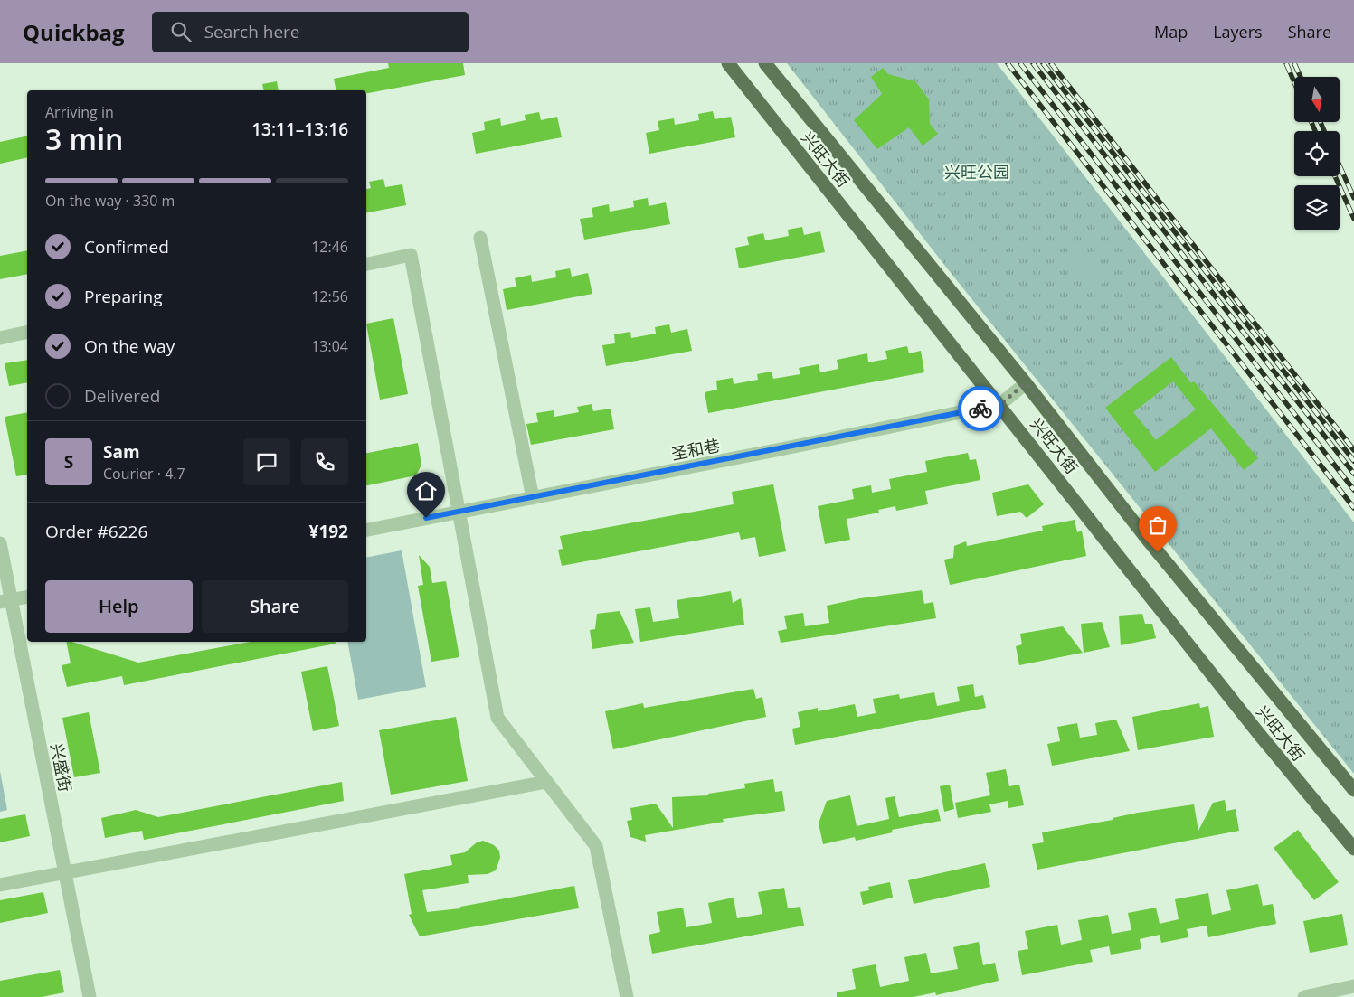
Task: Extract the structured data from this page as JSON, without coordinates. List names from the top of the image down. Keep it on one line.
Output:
{"streets":{"main road":["兴旺大街"],"street":["圣和巷","兴盛街"]},"crossings":[["兴旺大街","圣和巷"]],"parks":["兴旺公园"],"north":"bottom","page":{"header":"Quickbag","search":"Search here","nav":["Map","Layers","Share"],"heading":["3 min","Arriving in","13:11–13:16"],"panel":["Sam","Courier · 4.7","Order #6226","¥192"],"bar":"On the way · 330 m","list":[["Confirmed","12:46"],["Preparing","12:56"],["On the way","13:04"],"Delivered"],"round":"S","buttons":["Help","Share"]}}
